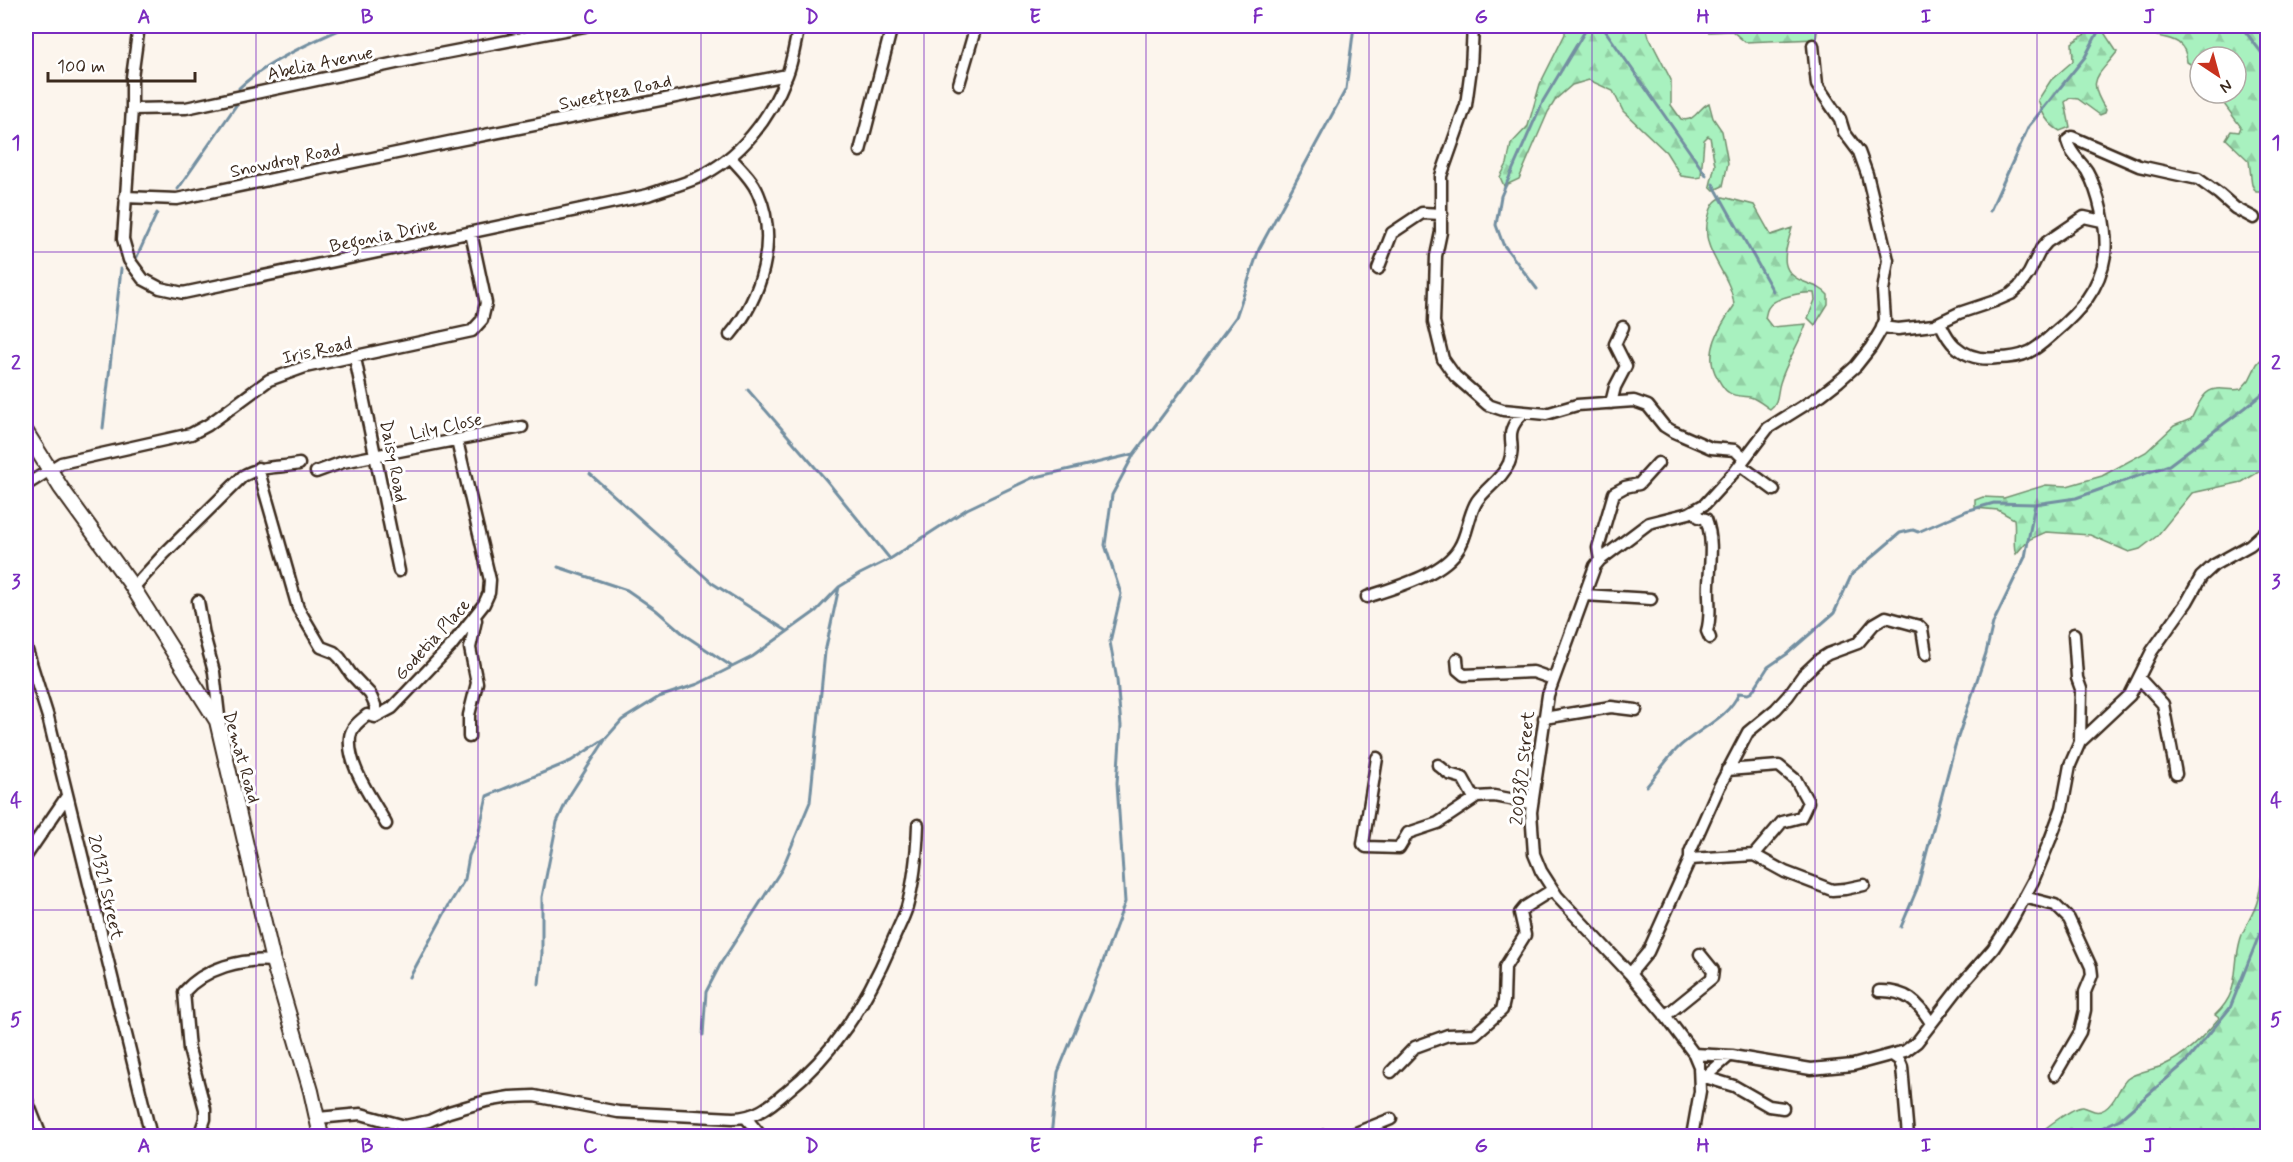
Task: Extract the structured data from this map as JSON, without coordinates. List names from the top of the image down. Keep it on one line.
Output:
{"streets":{"street":["Abelia Avenue","Sweetpea Road","Snowdrop Road","Begonia Drive","Iris Road","Lily Close","Daisy Road","Godetia Place","Demat Road","200382 Street","201321 Street"]},"crossings":[["Abelia Avenue","Begonia Drive"],["Sweetpea Road","Snowdrop Road"],["Sweetpea Road","Begonia Drive"],["Snowdrop Road","Begonia Drive"],["Begonia Drive","Iris Road"],["Iris Road","Daisy Road"],["Iris Road","Demat Road"],["Lily Close","Daisy Road"],["Lily Close","Godetia Place"]],"scale_bar":"100 m","north":"bottom right","grid":{"columns":["A","B","C","D","E","F","G","H","I","J"],"rows":["1","2","3","4","5"]}}
